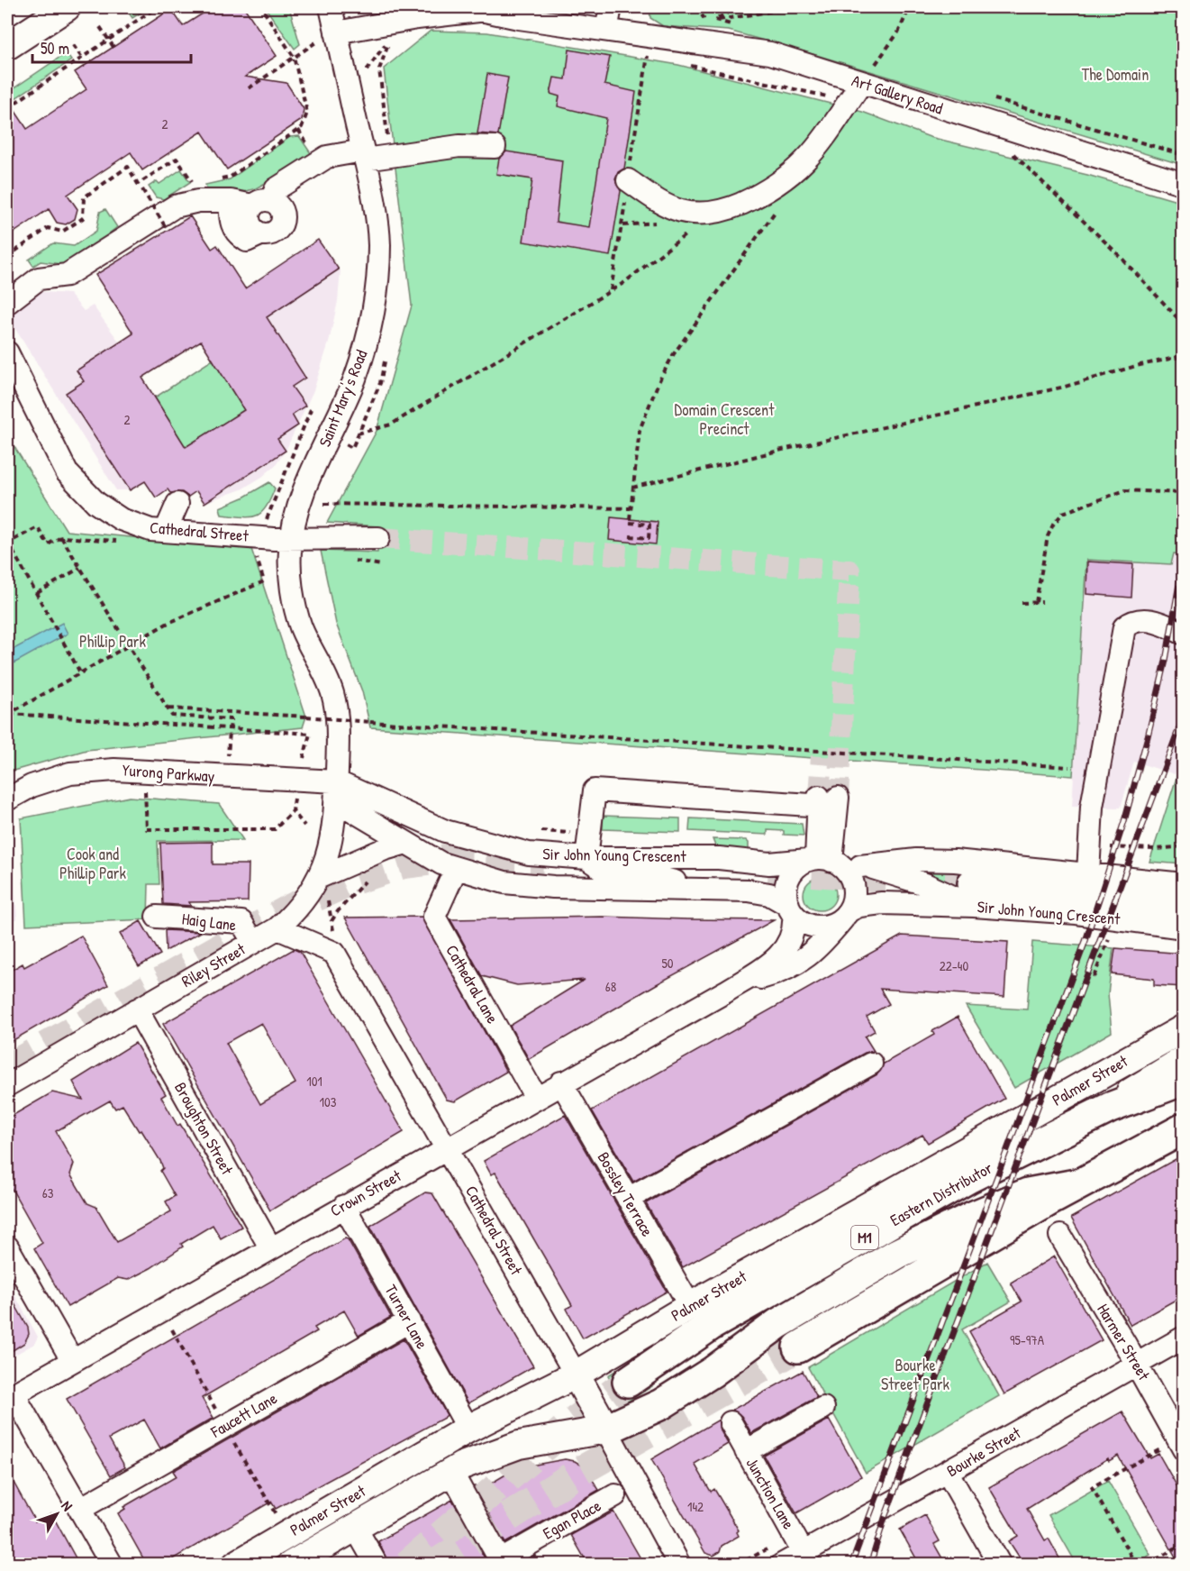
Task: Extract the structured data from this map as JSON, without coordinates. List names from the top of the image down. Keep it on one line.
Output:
{"streets":{"highway":["Eastern Distributor","M1"],"main road":["Cathedral Street","Palmer Street"],"street":["Art Gallery Road","Saint Mary's Road","Yurong Parkway","Sir John Young Crescent","Haig Lane","Riley Street","Broughton Street","Crown Street","Bossley Terrace","Turner Lane","Harmer Street","Faucett Lane","Bourke Street","Junction Lane","Egan Place"]},"crossings":[["Art Gallery Road","Saint Mary's Road"],["Saint Mary's Road","Cathedral Street"],["Saint Mary's Road","Yurong Parkway"],["Saint Mary's Road","Sir John Young Crescent"],["Saint Mary's Road","Riley Street"],["Cathedral Street","Palmer Street"],["Cathedral Street","Crown Street"],["Yurong Parkway","Sir John Young Crescent"],["Yurong Parkway","Riley Street"],["Sir John Young Crescent","Riley Street"],["Sir John Young Crescent","Crown Street"],["Sir John Young Crescent","Bossley Terrace"],["Haig Lane","Riley Street"],["Riley Street","Broughton Street"],["Palmer Street","Bossley Terrace"],["Palmer Street","Turner Lane"],["Broughton Street","Crown Street"],["Crown Street","Bossley Terrace"],["Crown Street","Turner Lane"],["Turner Lane","Faucett Lane"],["Harmer Street","Bourke Street"],["Bourke Street","Junction Lane"]],"parks":["The Domain","Domain Crescent Precinct","Phillip Park","Cook and Phillip Park","Bourke Street Park"],"house_numbers":["2","2","50","22-40","68","101","103","63","95-97A","142"],"scale_bar":"50 m","north":"top right"}
